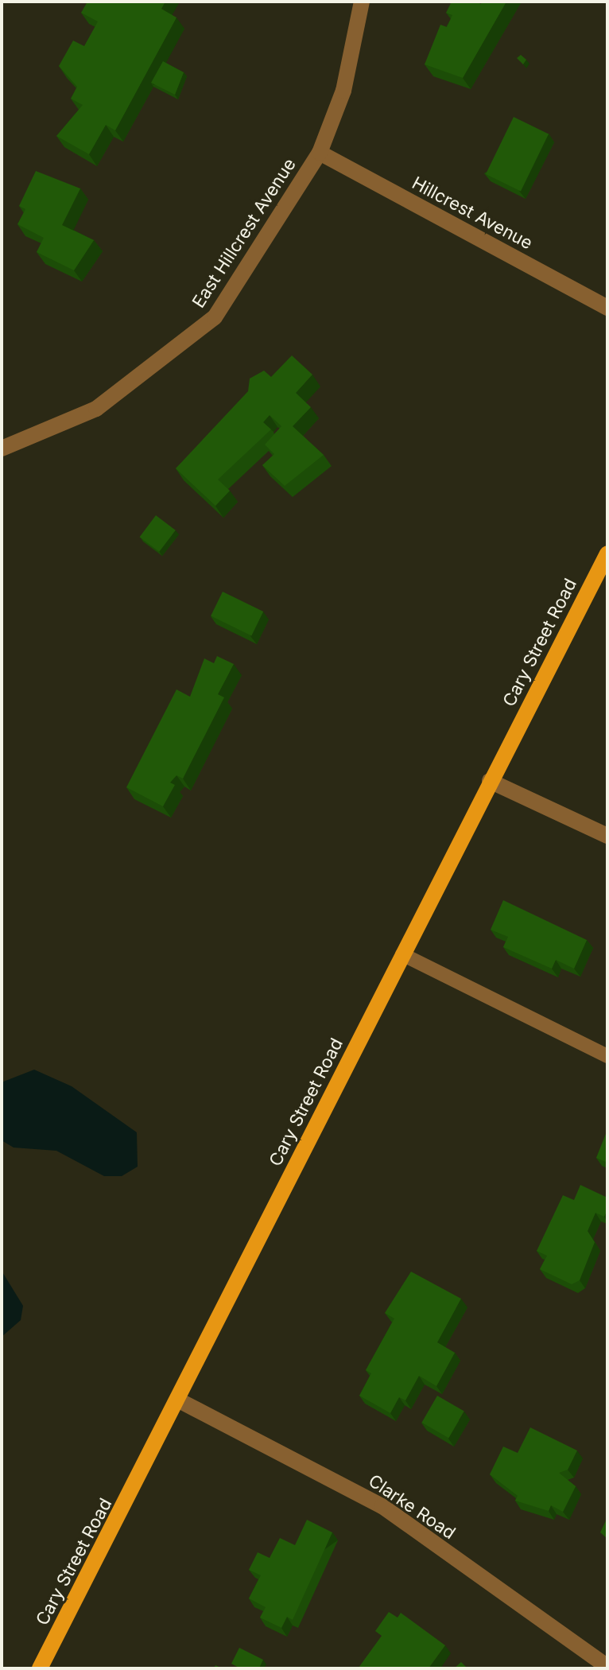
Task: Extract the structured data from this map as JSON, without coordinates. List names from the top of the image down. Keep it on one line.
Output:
{"streets":{"main road":["Cary Street Road"],"street":["Hillcrest Avenue","East Hillcrest Avenue","Clarke Road"]},"crossings":[["Hillcrest Avenue","East Hillcrest Avenue"],["Cary Street Road","Clarke Road"]]}
